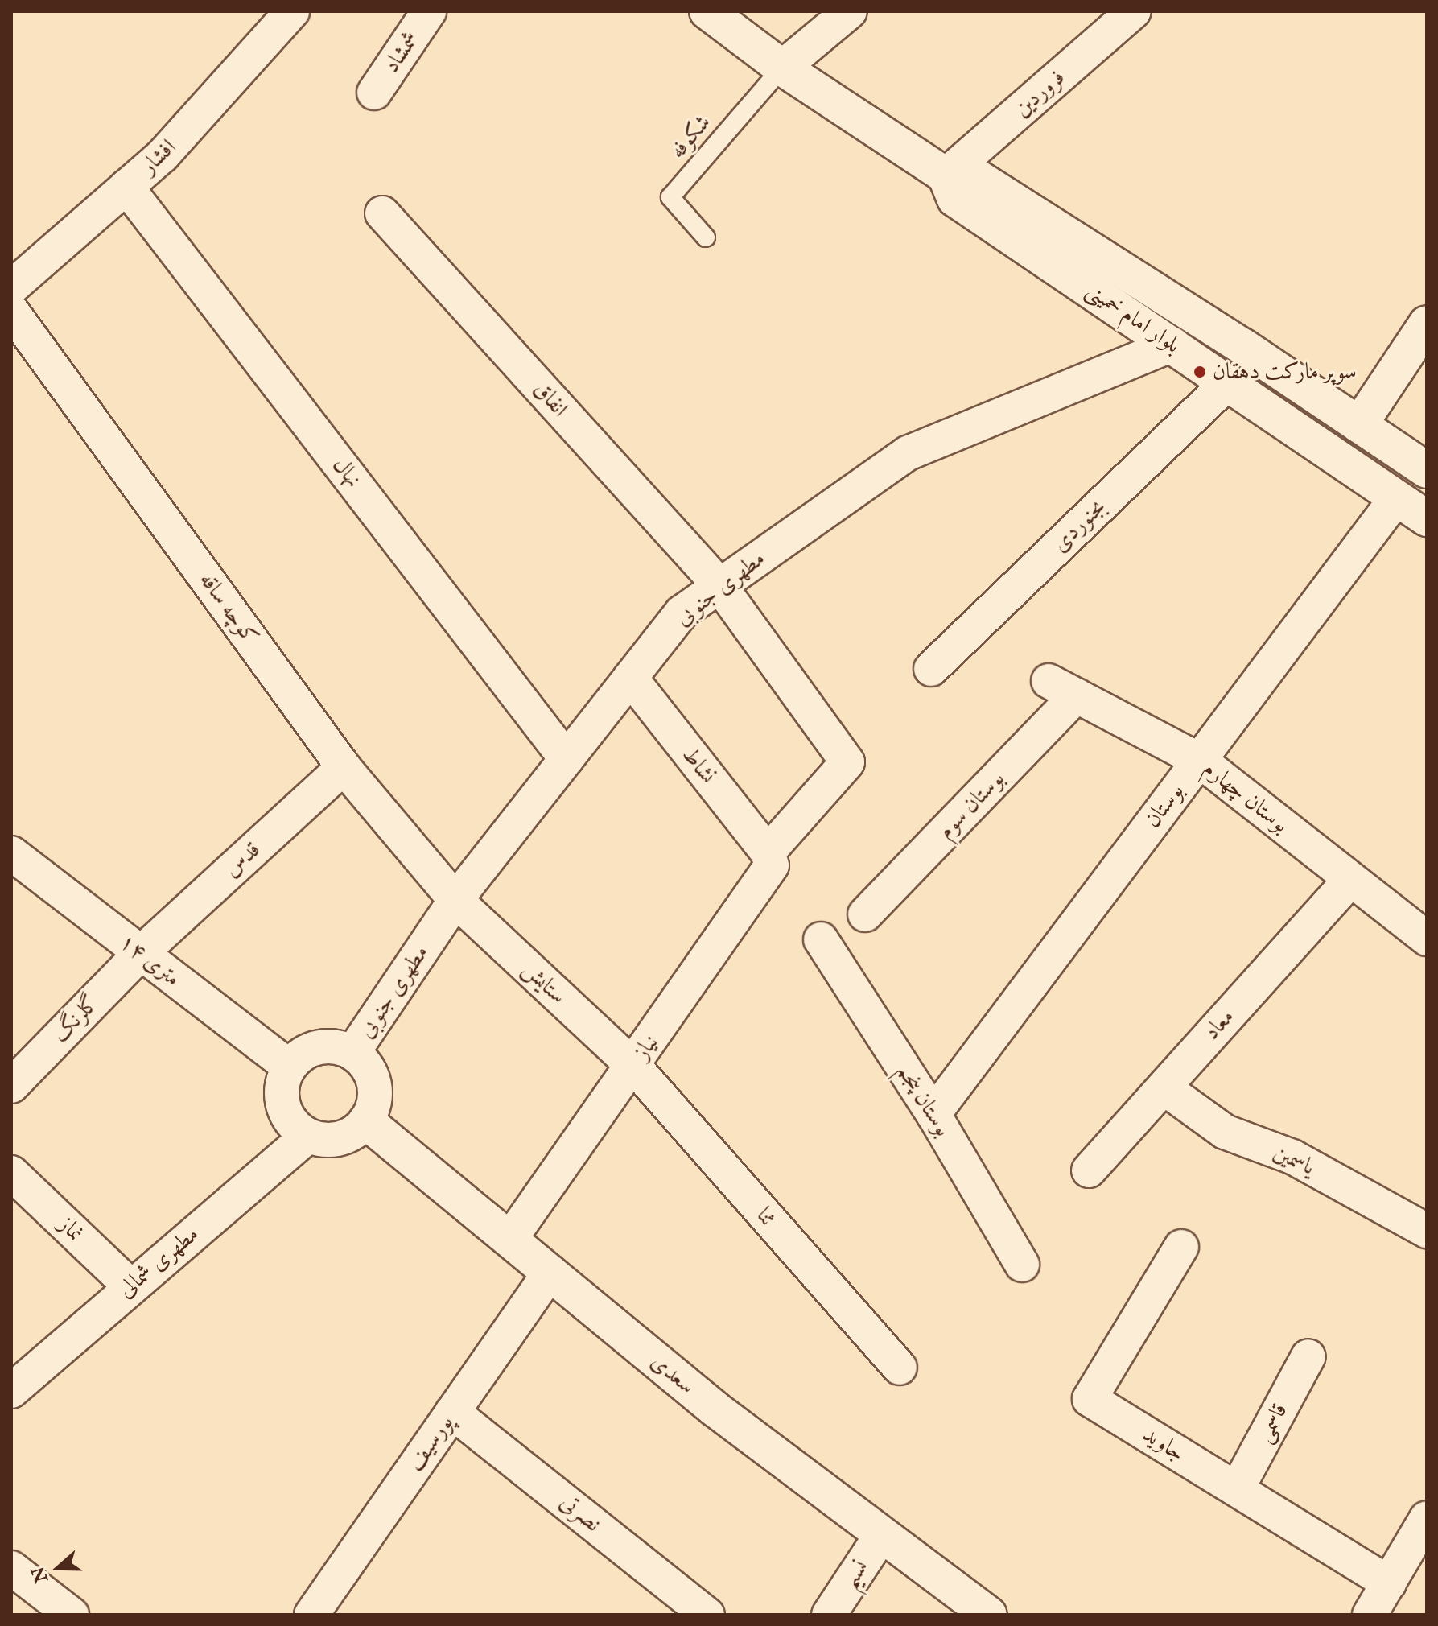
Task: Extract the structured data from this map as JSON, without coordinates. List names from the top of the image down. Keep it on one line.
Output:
{"streets":{"street":["شمشاد","فروردین","افشار","بلوار امام خمینی","انفاق","نهال","بجنوردی","مطهری جنوبی","کوچه ساقه","نشاط","بوستان چهارم","بوستان سوم","بوستان","قدس","متری ۱۴","ستایش","گلرنگ","معاد","نیاز","بوستان پنجم","یاسمین","ثنا","نماز","مطهری شمالی","سعدی","قاسمی","پورسیف","جاوید","نصرتی","نسیم"],"lane":["شکوفه"]},"crossings":[["فروردین","بلوار امام خمینی"],["شکوفه","بلوار امام خمینی"],["افشار","نهال"],["بلوار امام خمینی","بجنوردی"],["بلوار امام خمینی","مطهری جنوبی"],["بلوار امام خمینی","بوستان"],["انفاق","مطهری جنوبی"],["انفاق","نشاط"],["انفاق","نیاز"],["نهال","مطهری جنوبی"],["مطهری جنوبی","کوچه ساقه"],["مطهری جنوبی","نشاط"],["مطهری جنوبی","متری ۱۴"],["مطهری جنوبی","ستایش"],["مطهری جنوبی","مطهری شمالی"],["مطهری جنوبی","سعدی"],["کوچه ساقه","قدس"],["کوچه ساقه","ستایش"],["نشاط","نیاز"],["بوستان چهارم","بوستان سوم"],["بوستان چهارم","بوستان"],["بوستان چهارم","معاد"],["بوستان","بوستان پنجم"],["قدس","متری ۱۴"],["قدس","گلرنگ"],["متری ۱۴","گلرنگ"],["متری ۱۴","مطهری شمالی"],["متری ۱۴","سعدی"],["ستایش","نیاز"],["ستایش","ثنا"],["معاد","یاسمین"],["نیاز","ثنا"],["نیاز","سعدی"],["نماز","مطهری شمالی"],["مطهری شمالی","سعدی"],["سعدی","پورسیف"],["سعدی","نسیم"],["قاسمی","جاوید"],["پورسیف","نصرتی"]],"places":["سوپر مارکت دهقان"],"north":"left"}
